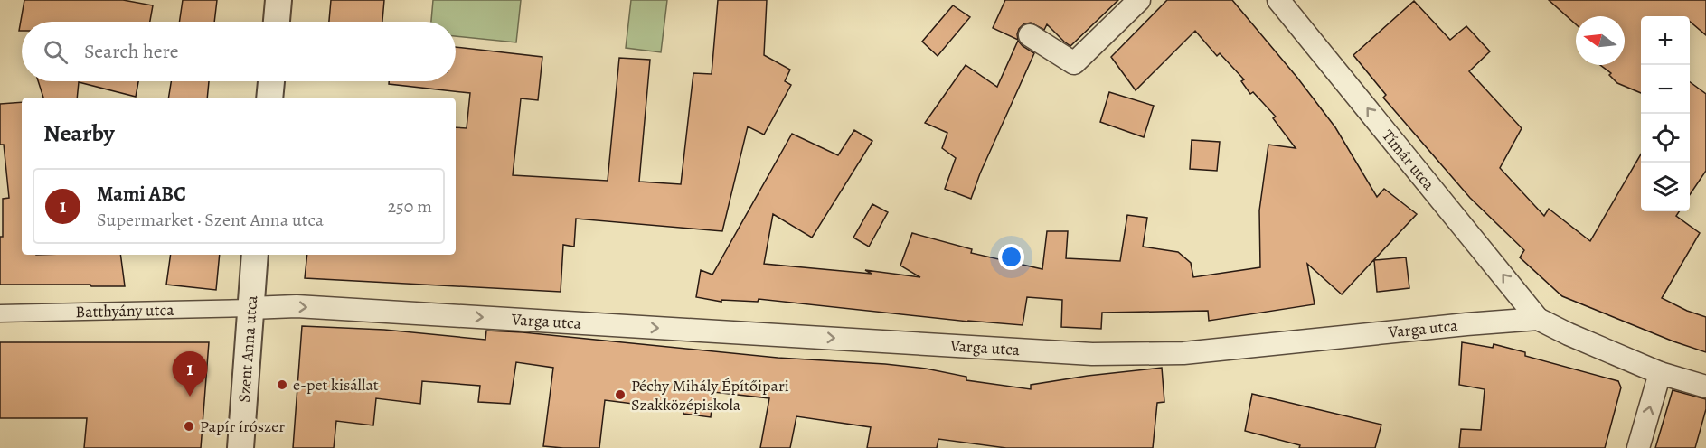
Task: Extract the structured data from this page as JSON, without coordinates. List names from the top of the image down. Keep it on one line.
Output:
{"streets":{"street":["Tímár utca","Batthyány utca","Varga utca","Szent Anna utca"]},"crossings":[["Tímár utca","Varga utca"],["Batthyány utca","Varga utca"],["Batthyány utca","Szent Anna utca"],["Varga utca","Szent Anna utca"]],"one_way":["Tímár utca","Varga utca"],"places":["e-pet kisállat","Péchy Mihály Építőipari Szakközépiskola","Papír írószer"],"north":"left","page":{"map_buttons":["+","−"],"search":"Search here","heading":"Nearby","list":[{"mark":"1","name":"Mami ABC","note":"Supermarket · Szent Anna utca","value":"250 m"}],"pins":"1"}}
